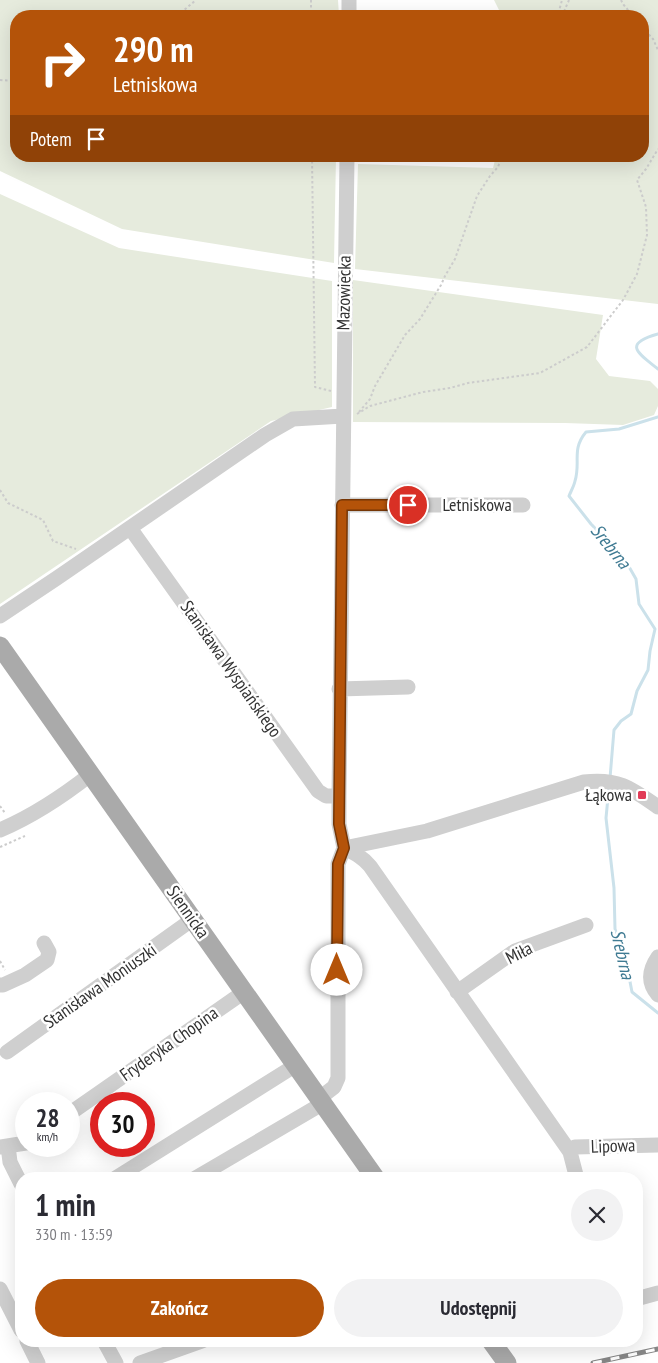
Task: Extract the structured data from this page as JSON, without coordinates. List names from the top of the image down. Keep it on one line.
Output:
{"streets":{"main road":["Siennicka"],"street":["Mazowiecka","Letniskowa","Stanisława Wyspiańskiego","Miła","Stanisława Moniuszki","Fryderyka Chopina","Lipowa"]},"crossings":[["Mazowiecka","Letniskowa"],["Mazowiecka","Stanisława Wyspiańskiego"],["Siennicka","Stanisława Moniuszki"],["Siennicka","Fryderyka Chopina"]],"water":["Srebrna"],"places":{"transit":["Łąkowa"]},"page":{"turn":["290 m","Letniskowa"],"then":"Potem","speed":"28 km/h","limit":"30","heading":["1 min","330 m · 13:59"],"buttons":["Zakończ","Udostępnij"]}}
